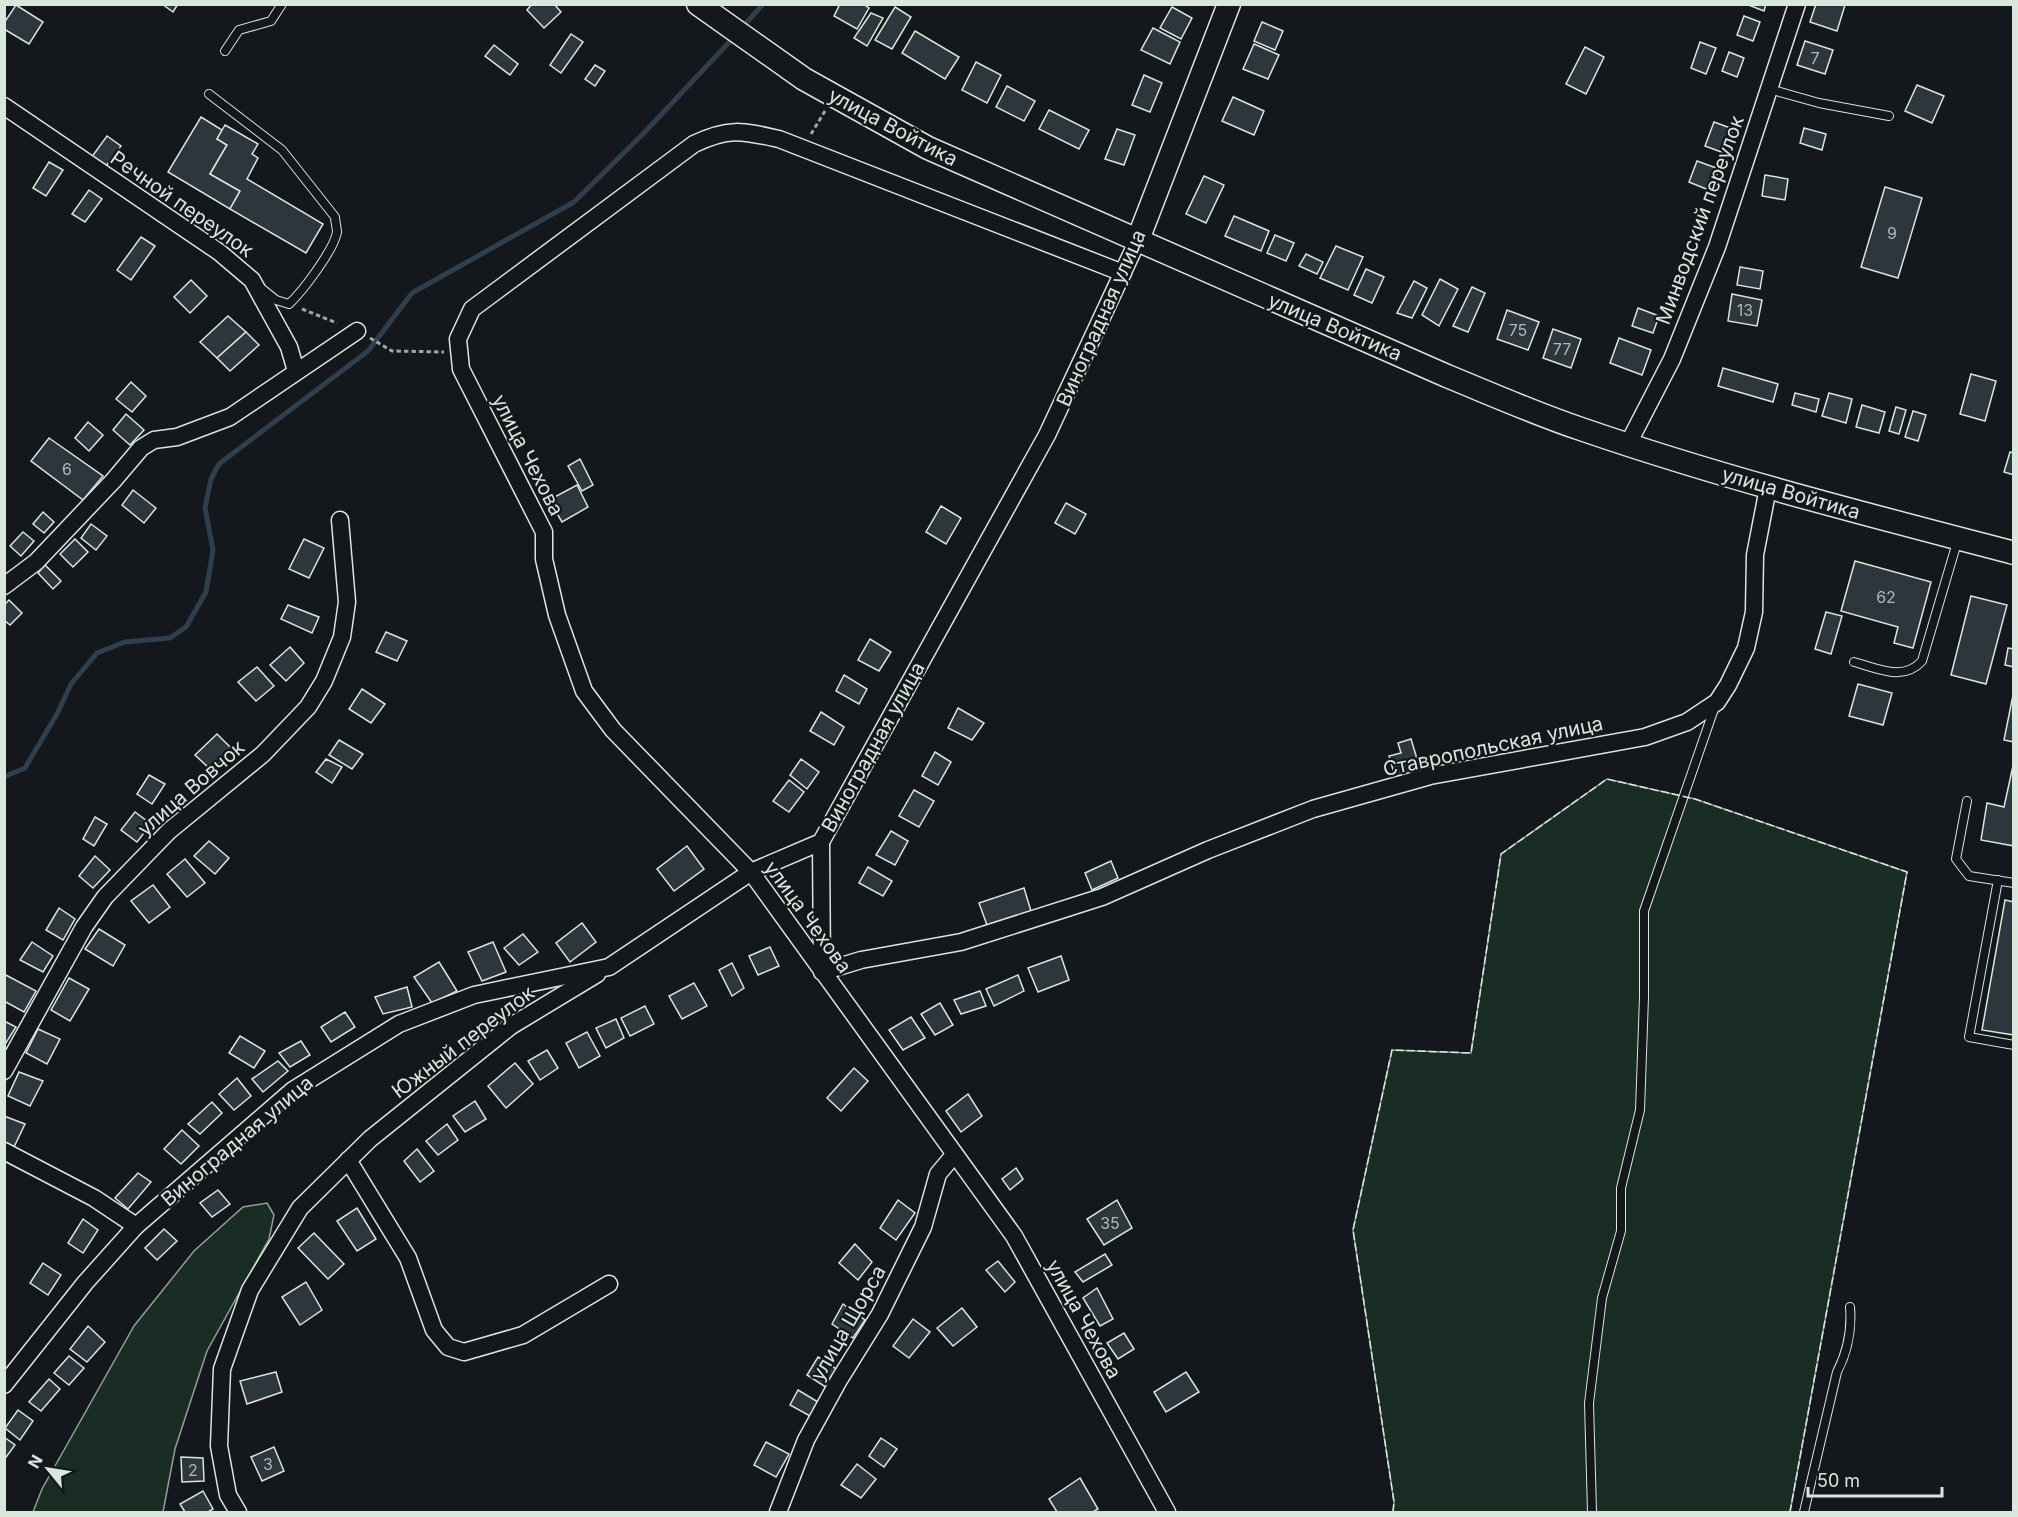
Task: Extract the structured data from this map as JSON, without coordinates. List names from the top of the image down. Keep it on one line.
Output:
{"streets":{"main road":["улица Войтика","Виноградная улица"],"street":["Речной переулок","Минводский переулок","улица Чехова","Ставропольская улица","улица Вовчок","Южный переулок","улица Щорса"]},"crossings":[["улица Войтика","Минводский переулок"],["улица Войтика","Виноградная улица"],["улица Войтика","Ставропольская улица"],["Виноградная улица","улица Чехова"],["Виноградная улица","Южный переулок"],["улица Чехова","Ставропольская улица"],["улица Чехова","улица Щорса"]],"house_numbers":["7","9","13","75","77","6","62","35","3","2"],"scale_bar":"50 m","north":"top left"}
